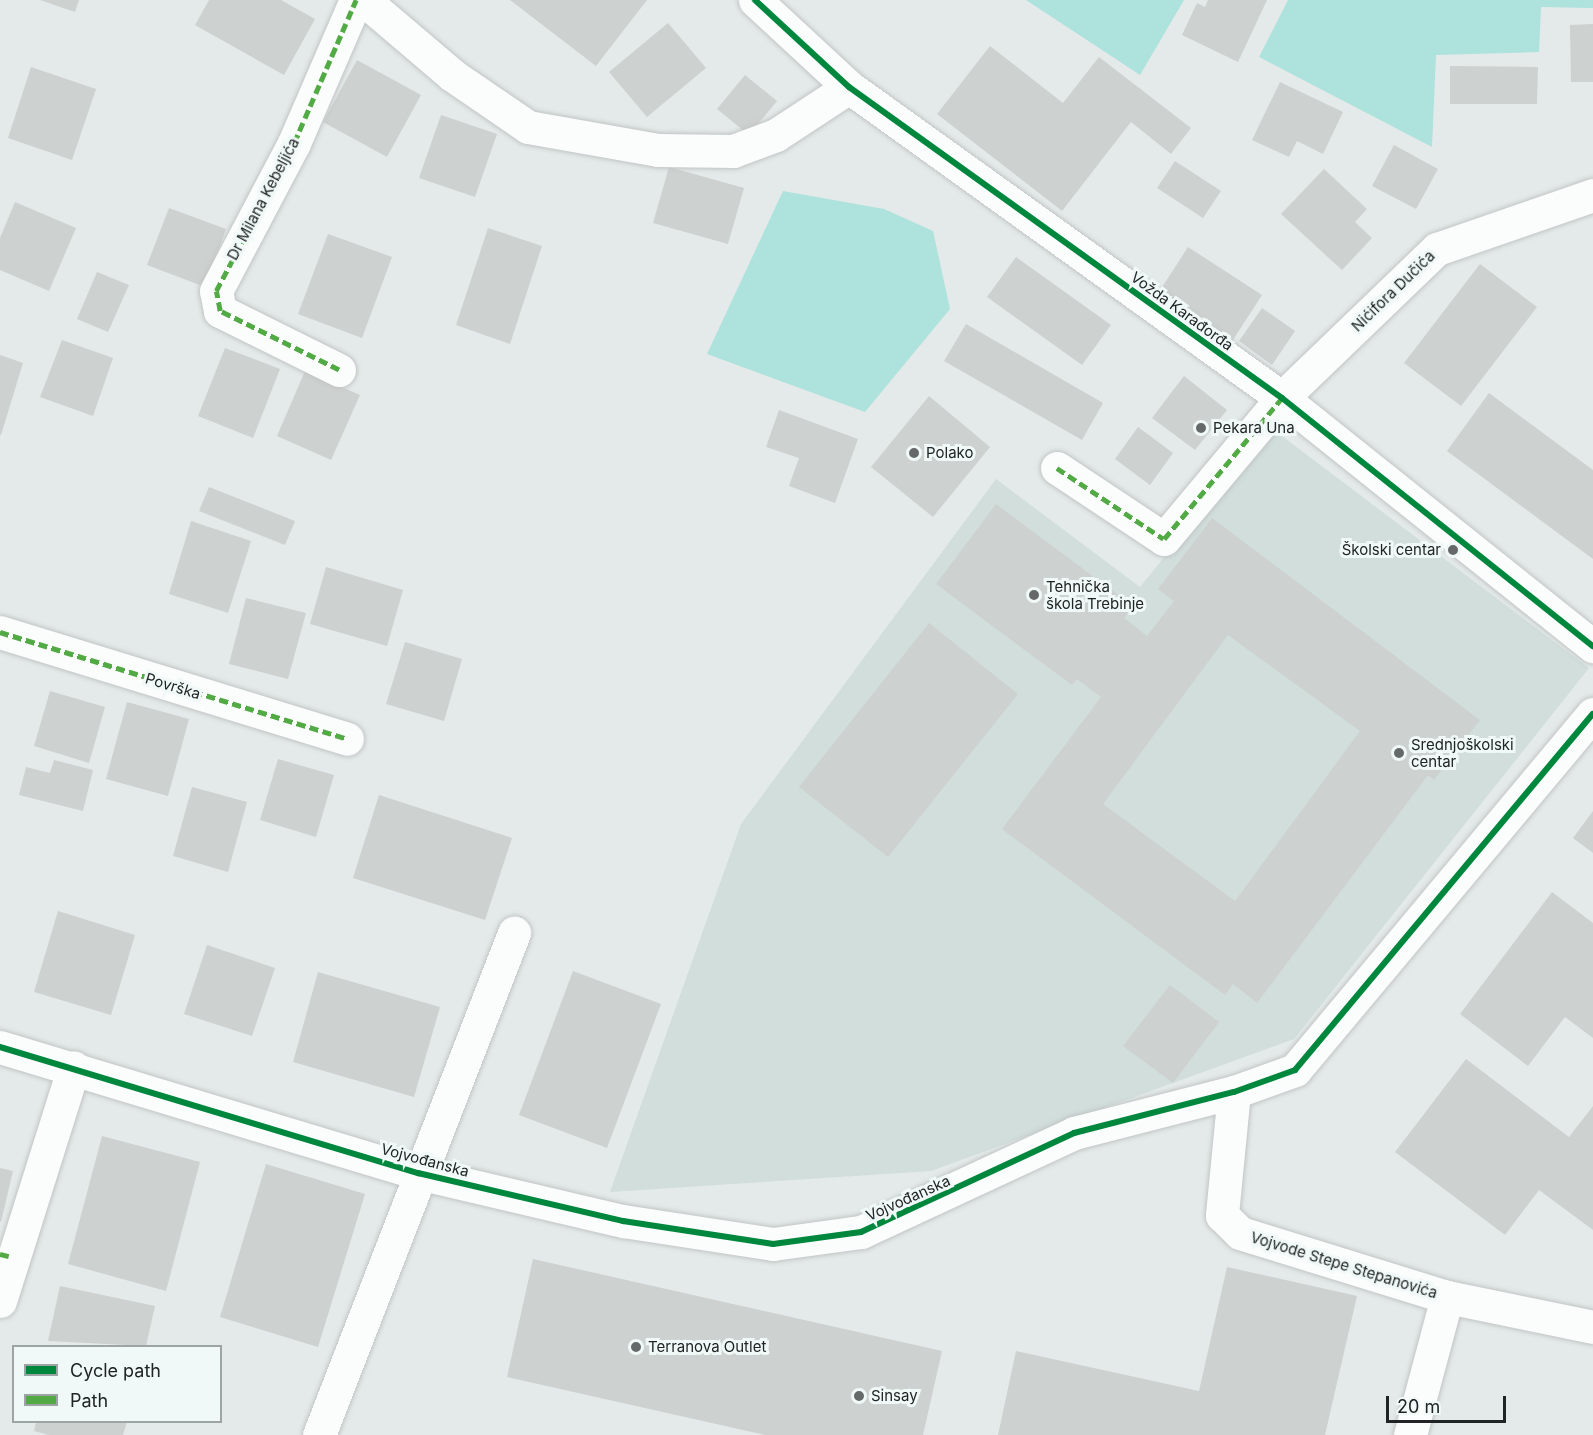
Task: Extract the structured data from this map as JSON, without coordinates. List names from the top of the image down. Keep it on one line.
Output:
{"streets":{"street":["Dr Milana Kebeljića","Nićifora Dučića","Vožda Karađorđa","Površka","Vojvođanska","Vojvode Stepe Stepanovića"]},"crossings":[["Nićifora Dučića","Vožda Karađorđa"],["Vojvođanska","Vojvode Stepe Stepanovića"]],"places":["Pekara Una","Polako","Školski centar","Tehnička škola Trebinje","Srednjoškolski centar","Terranova Outlet","Sinsay"],"legend":["Cycle path","Path"],"scale_bar":"20 m"}
